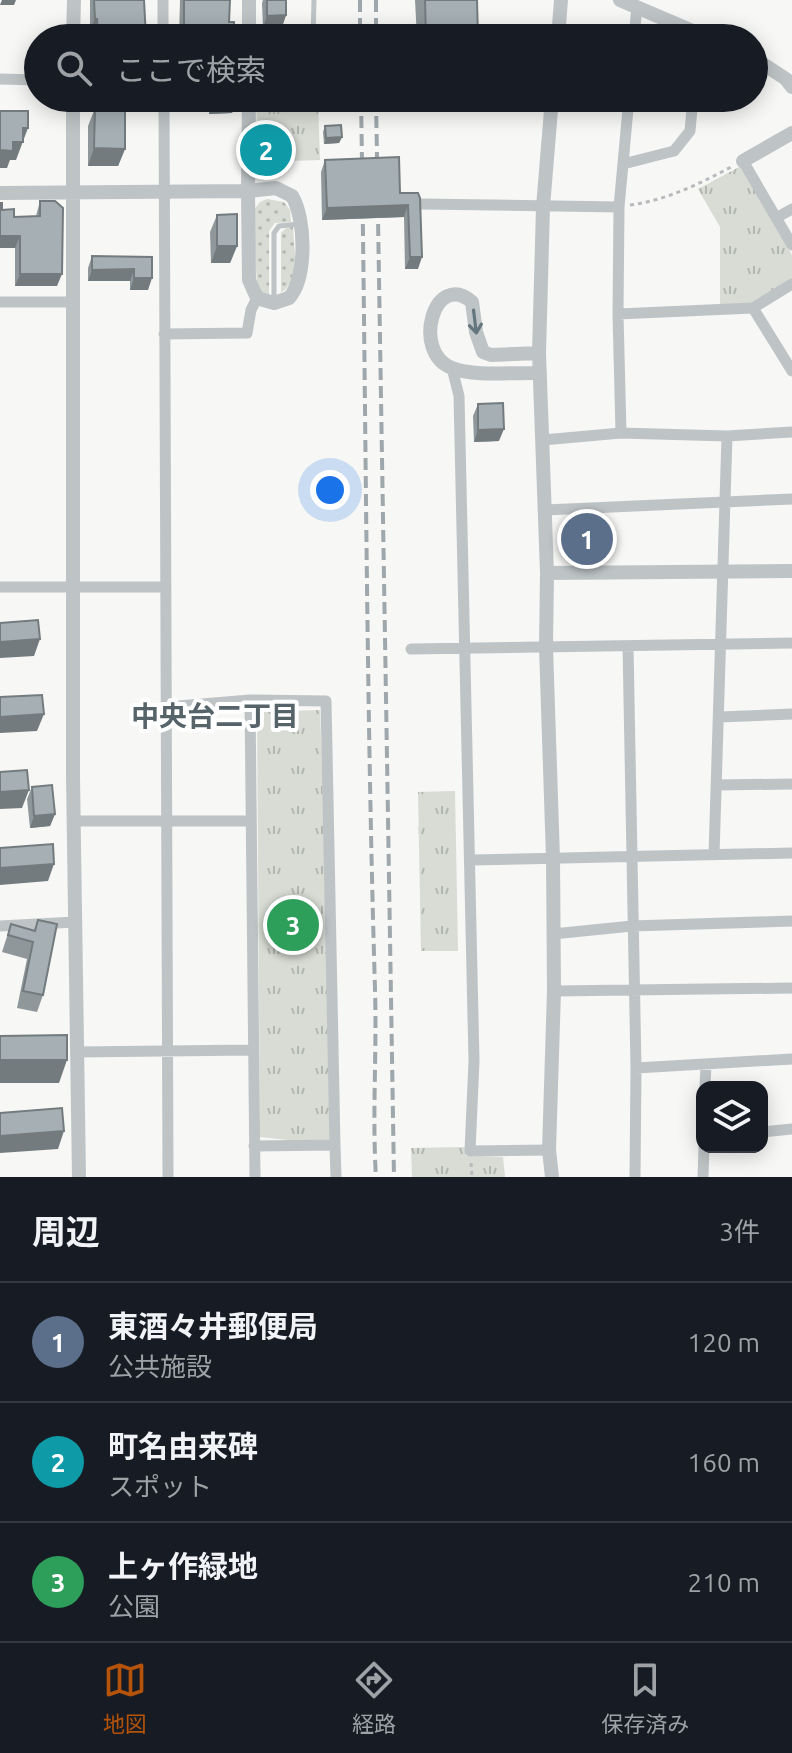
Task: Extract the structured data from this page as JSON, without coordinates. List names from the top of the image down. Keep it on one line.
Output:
{"districts":["中央台二丁目"],"page":{"search":"ここで検索","pins":["2","1","3"],"heading":["周辺","3件"],"list":[{"mark":"1","name":"東酒々井郵便局","note":"公共施設","value":"120 m"},{"mark":"2","name":"町名由来碑","note":"スポット","value":"160 m"},{"mark":"3","name":"上ヶ作緑地","note":"公園","value":"210 m"}],"nav":["地図","経路","保存済み"]}}
